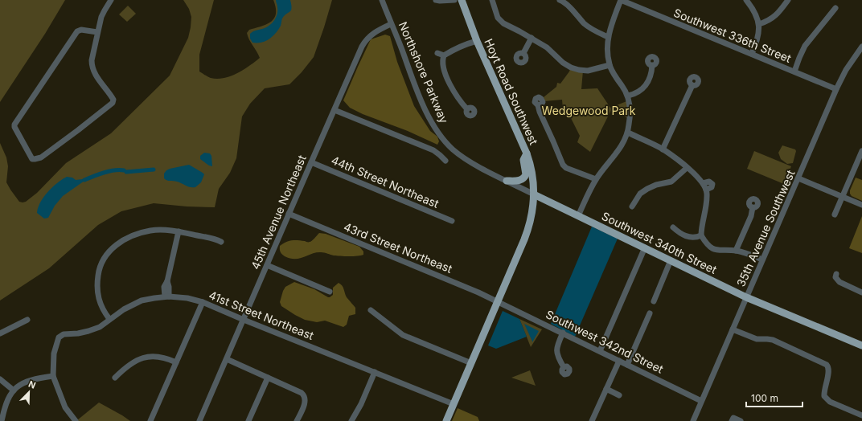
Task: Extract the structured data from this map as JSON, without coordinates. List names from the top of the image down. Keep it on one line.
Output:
{"streets":{"main road":["Hoyt Road Southwest","Southwest 340th Street"],"street":["Southwest 336th Street","Northshore Parkway","44th Street Northeast","45th Avenue Northeast","35th Avenue Southwest","43rd Street Northeast","41st Street Northeast","Southwest 342nd Street"]},"crossings":[["Southwest 336th Street","35th Avenue Southwest"],["Northshore Parkway","45th Avenue Northeast"],["Northshore Parkway","Southwest 340th Street"],["Hoyt Road Southwest","Southwest 340th Street"],["Hoyt Road Southwest","43rd Street Northeast"],["Hoyt Road Southwest","41st Street Northeast"],["Hoyt Road Southwest","Southwest 342nd Street"],["44th Street Northeast","45th Avenue Northeast"],["45th Avenue Northeast","43rd Street Northeast"],["45th Avenue Northeast","41st Street Northeast"],["35th Avenue Southwest","Southwest 340th Street"],["35th Avenue Southwest","Southwest 342nd Street"],["43rd Street Northeast","Southwest 342nd Street"]],"parks":["Wedgewood Park"],"scale_bar":"100 m","north":"top right"}
